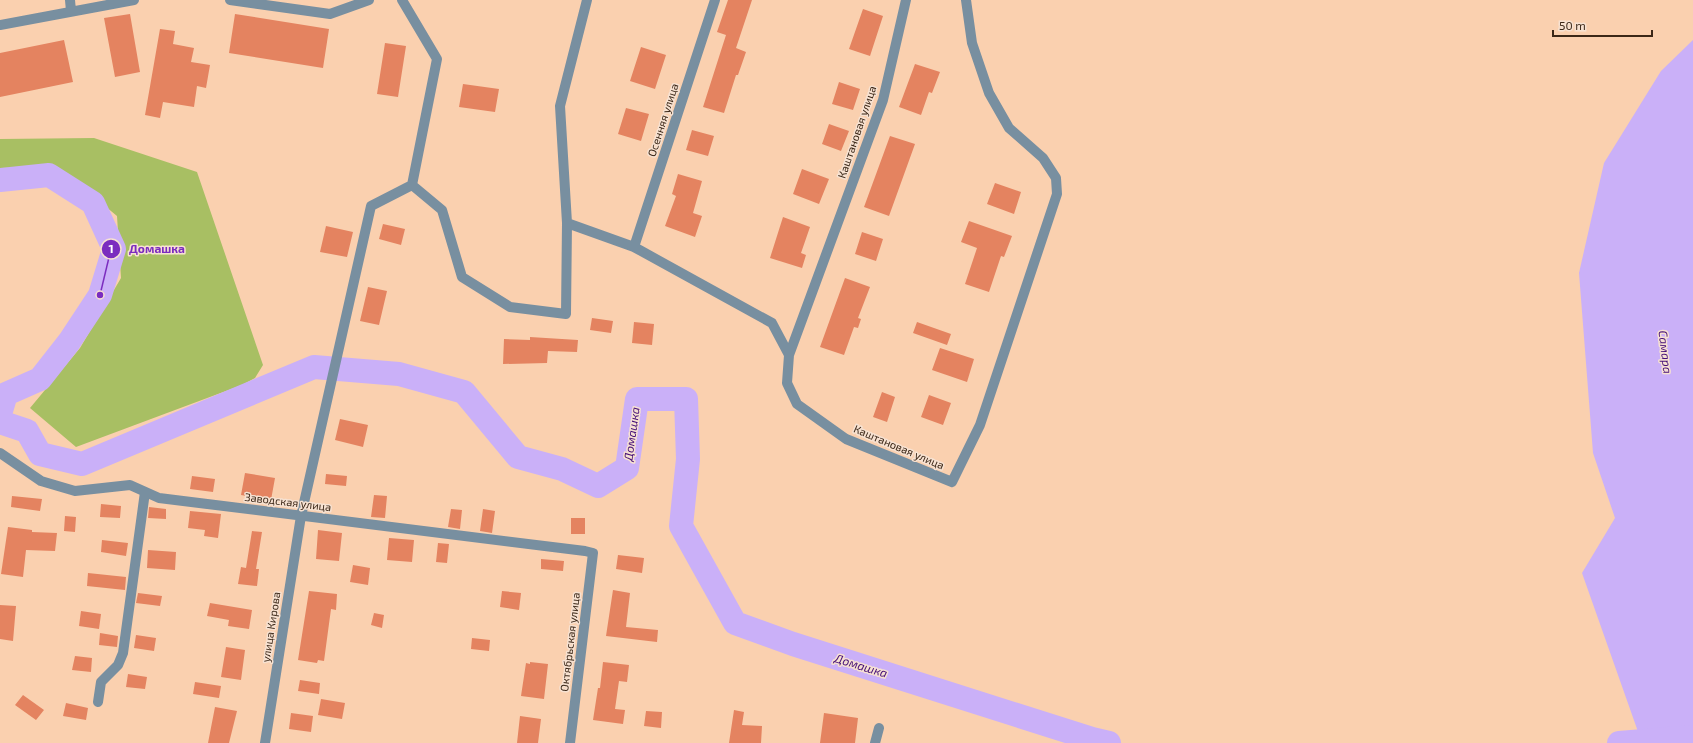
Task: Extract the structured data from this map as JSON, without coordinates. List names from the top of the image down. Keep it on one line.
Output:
{"streets":{"street":["Осенняя улица","Каштановая улица","Заводская улица","улица Кирова","Октябрьская улица"]},"crossings":[["Заводская улица","улица Кирова"],["Заводская улица","Октябрьская улица"]],"water":["Самара","Домашка"],"places":["Домашка"],"scale_bar":"50 m"}
